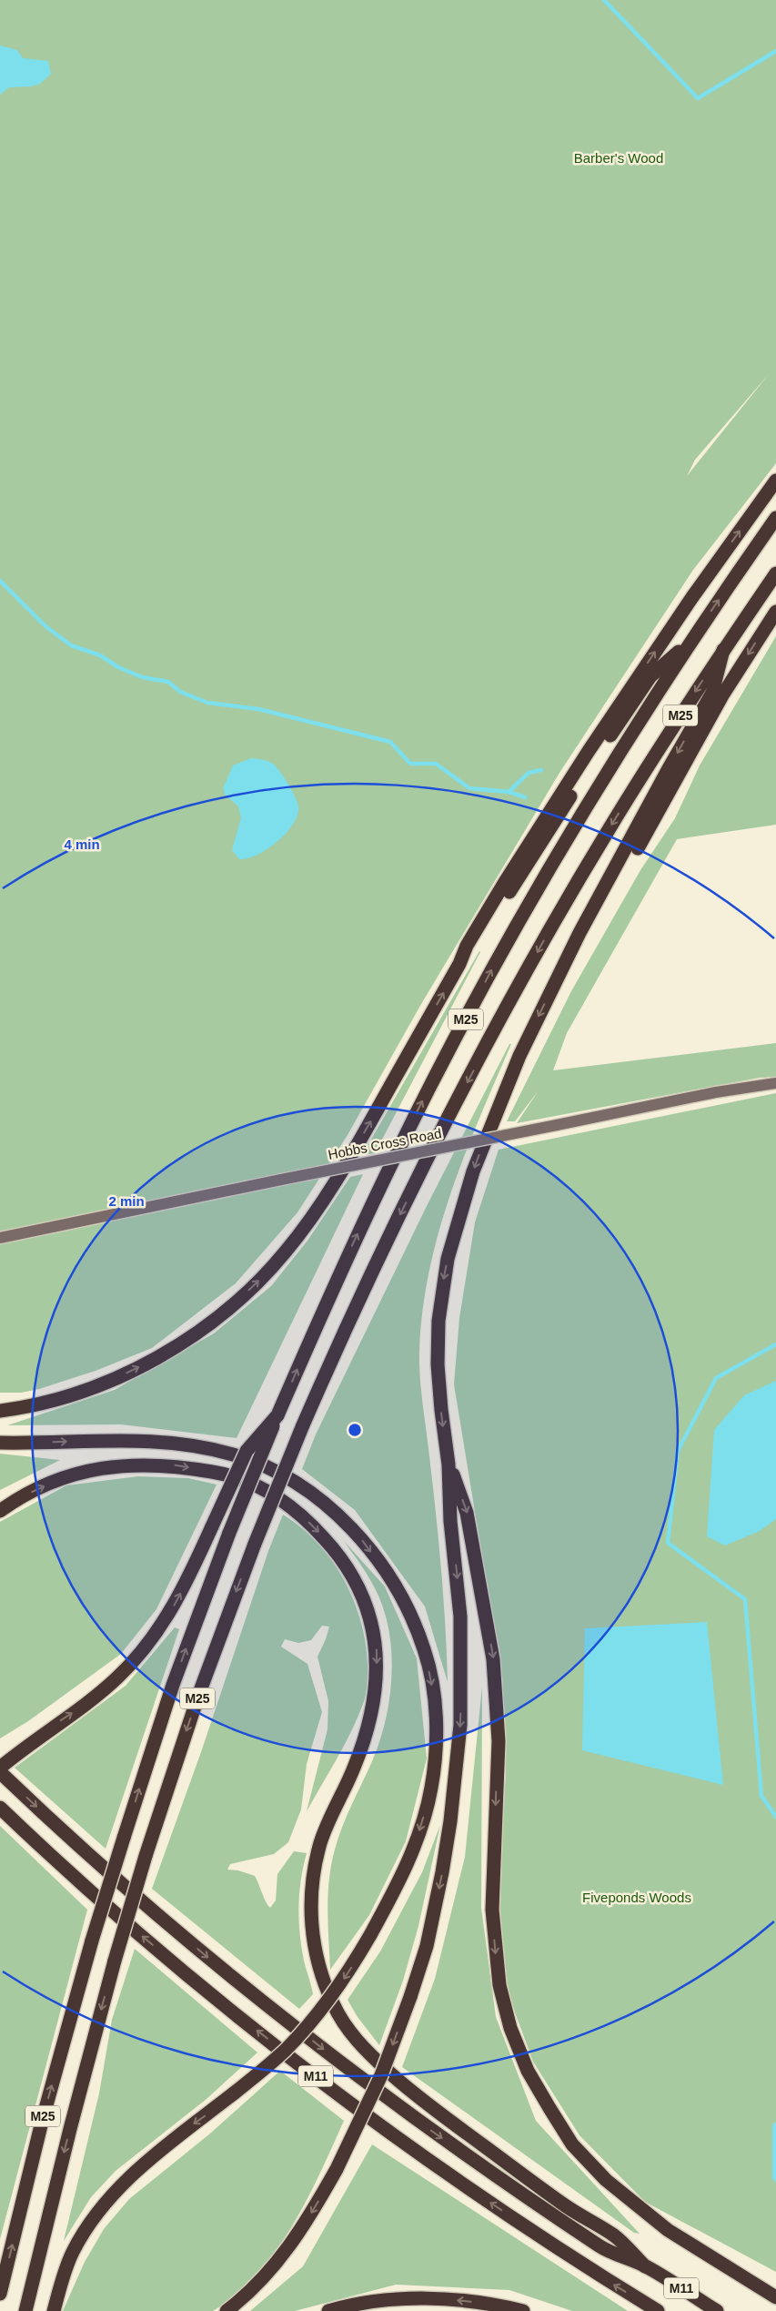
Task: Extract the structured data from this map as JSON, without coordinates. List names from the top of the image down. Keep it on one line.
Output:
{"streets":{"highway":["M25","M11"],"street":["Hobbs Cross Road"]},"parks":["Barber's Wood","Fiveponds Woods"],"rings":["4 min","2 min"]}
